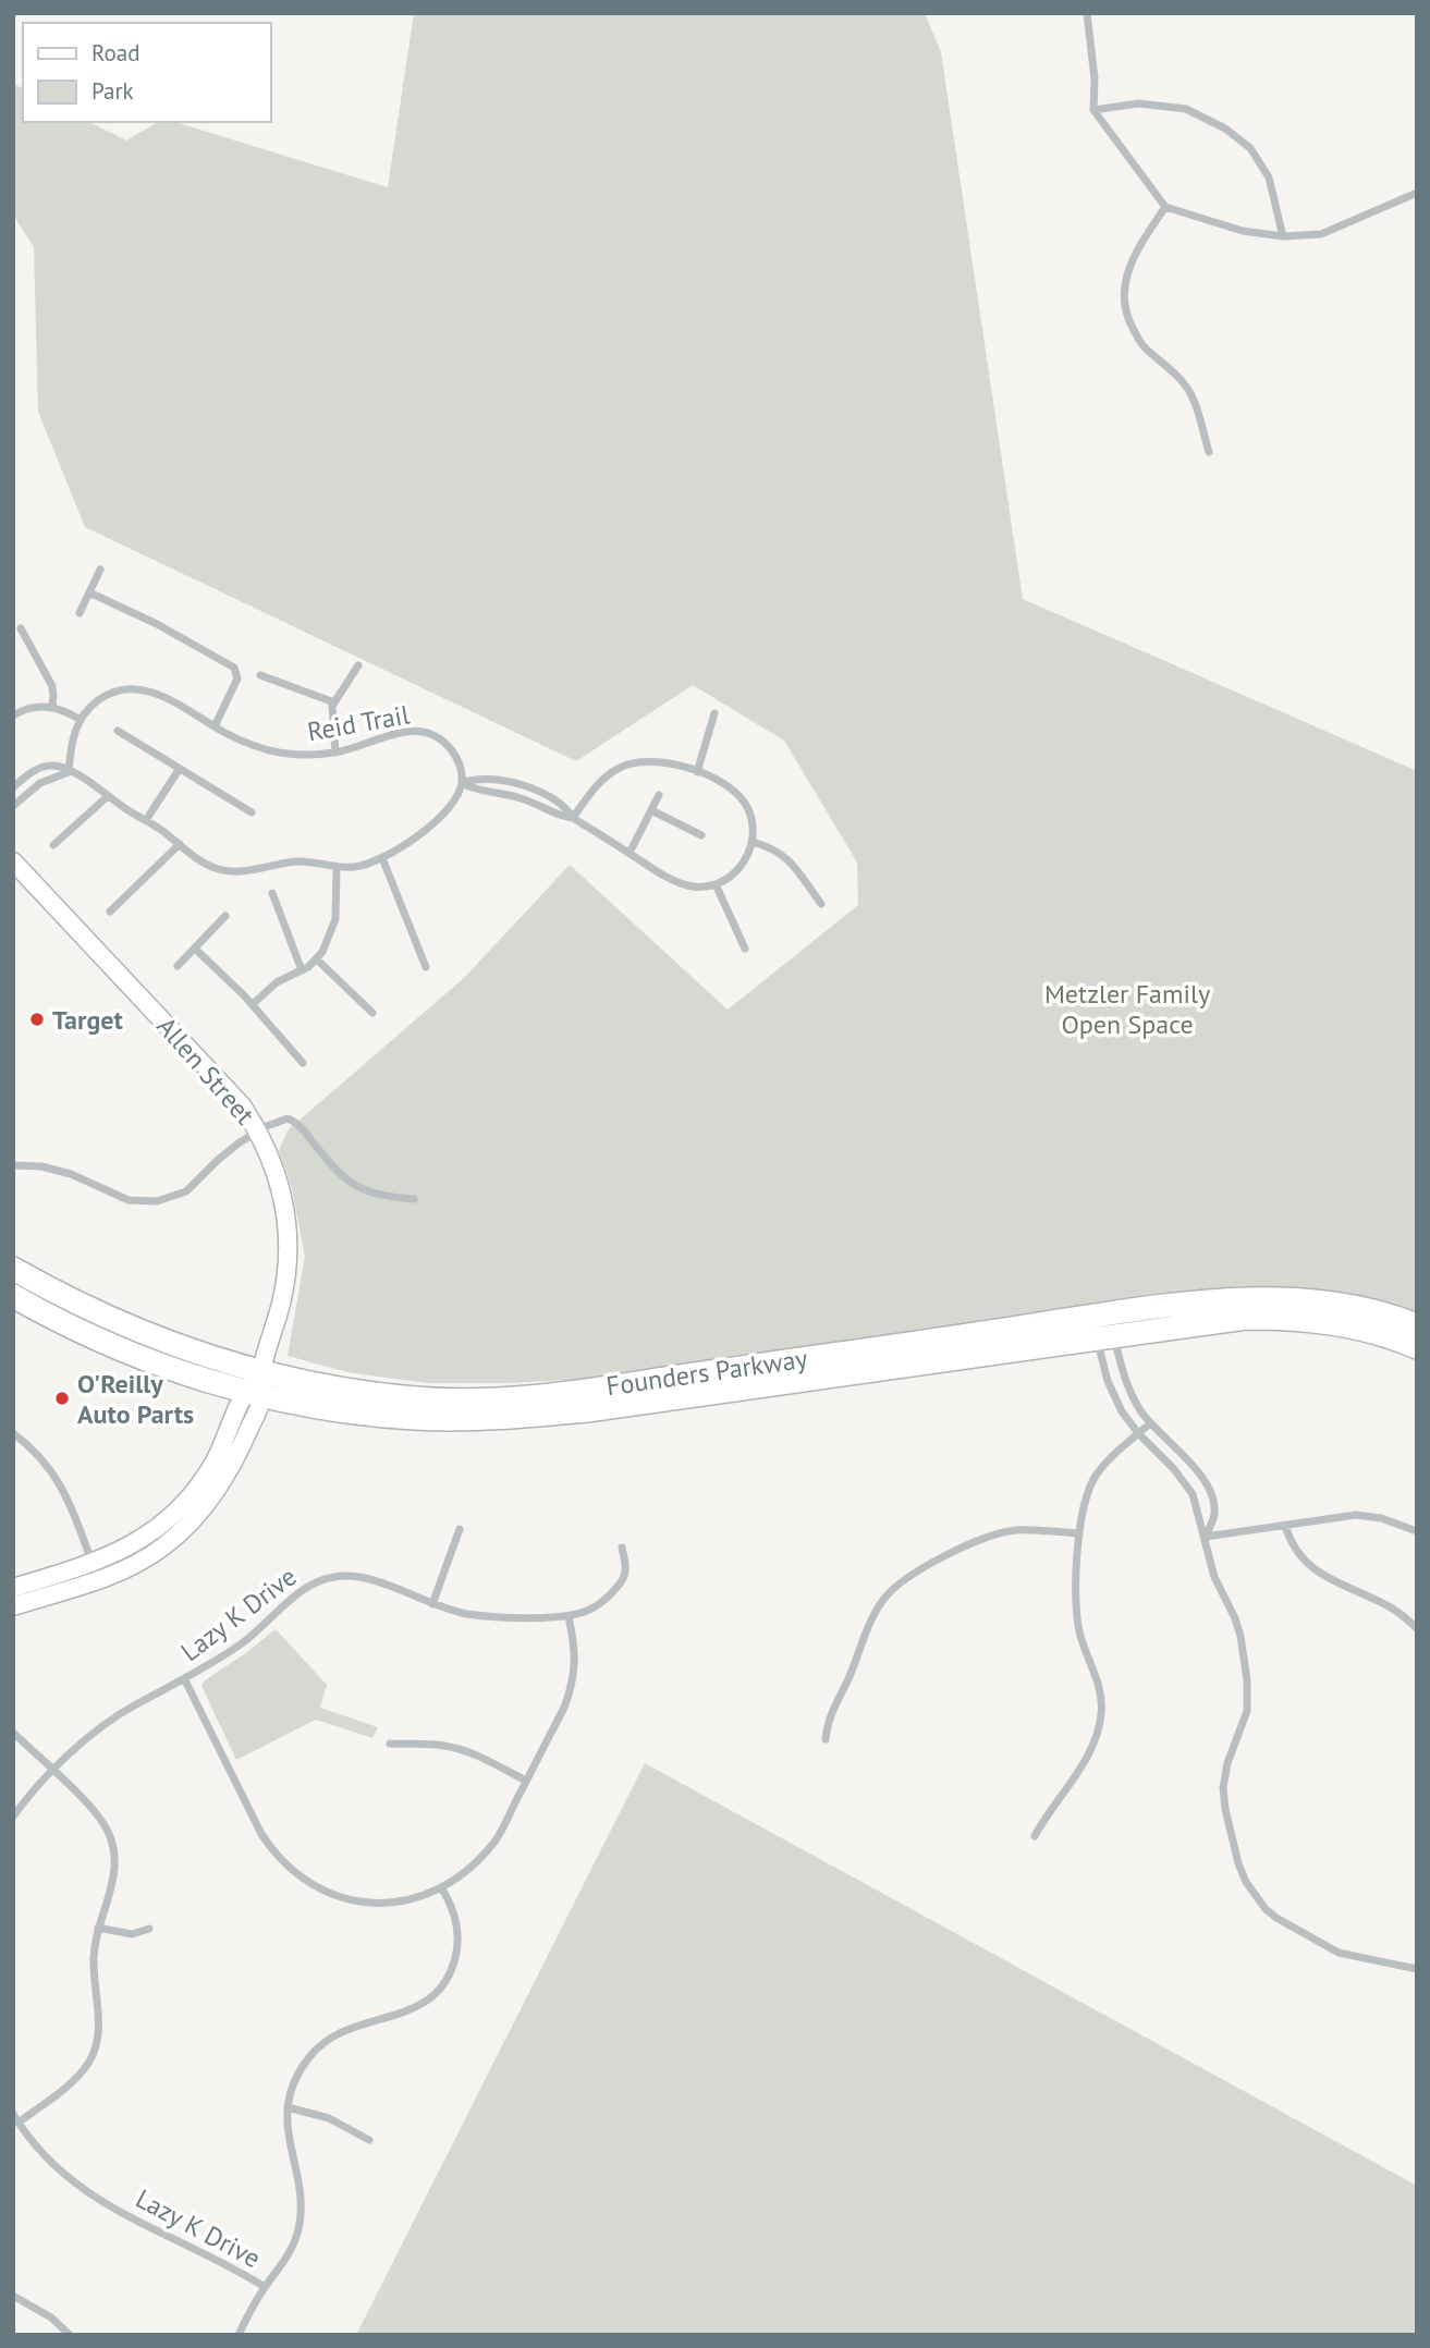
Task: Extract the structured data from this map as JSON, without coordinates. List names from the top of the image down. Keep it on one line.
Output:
{"streets":{"highway":["Founders Parkway"],"street":["Reid Trail","Allen Street","Lazy K Drive"]},"crossings":[["Allen Street","Founders Parkway"]],"parks":["Metzler Family Open Space"],"places":["Target","O'Reilly Auto Parts"],"legend":["Road","Park"]}
